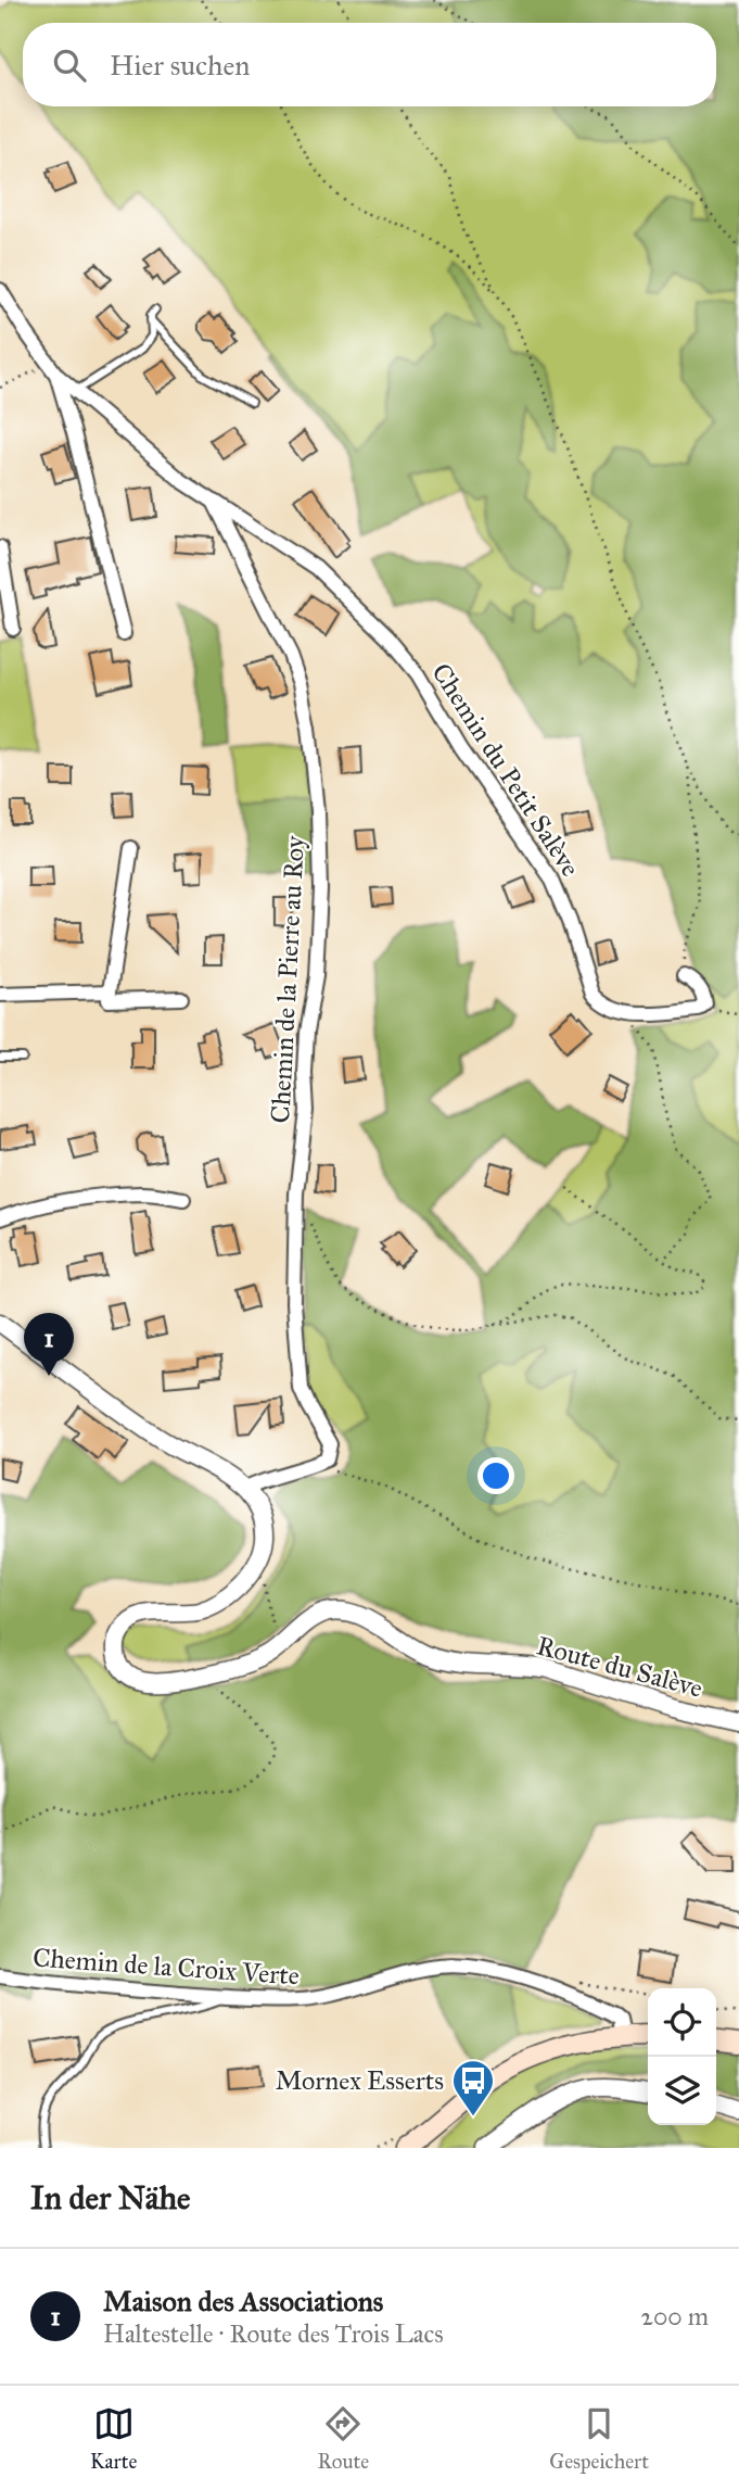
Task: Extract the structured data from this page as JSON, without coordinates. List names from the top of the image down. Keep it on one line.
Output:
{"streets":{"street":["Chemin du Petit Salève","Chemin de la Pierre au Roy","Route du Salève","Chemin de la Croix Verte"]},"crossings":[["Chemin du Petit Salève","Chemin de la Pierre au Roy"]],"places":{"bus stop":["Mornex Esserts"]},"page":{"search":"Hier suchen","pins":"1","heading":"In der Nähe","list":[{"mark":"1","name":"Maison des Associations","note":"Haltestelle · Route des Trois Lacs","value":"200 m"}],"nav":["Karte","Route","Gespeichert"]}}
